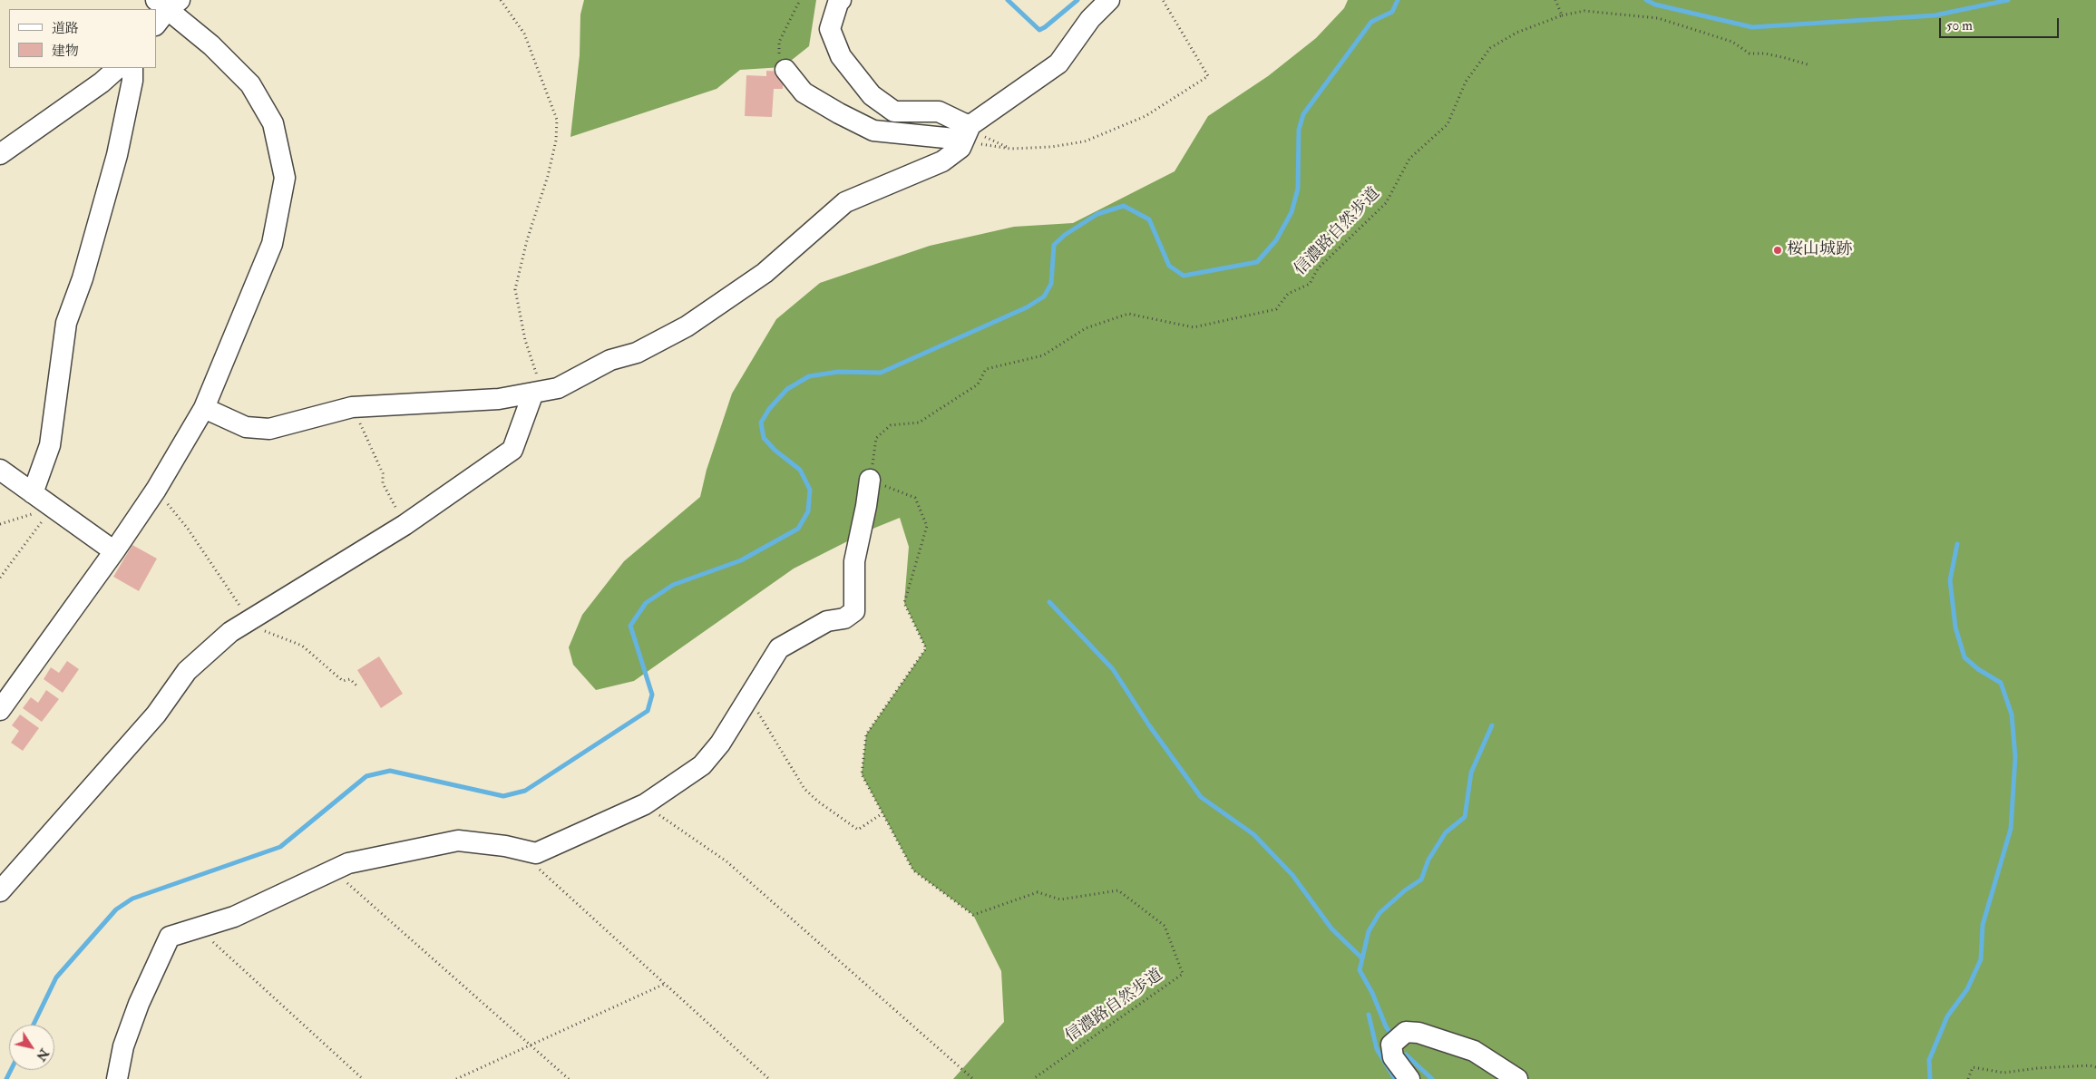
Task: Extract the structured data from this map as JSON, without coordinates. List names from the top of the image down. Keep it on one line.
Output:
{"streets":{"path":["信濃路自然歩道"]},"places":["桜山城跡"],"legend":["道路","建物"],"scale_bar":"50 m","north":"bottom right"}
